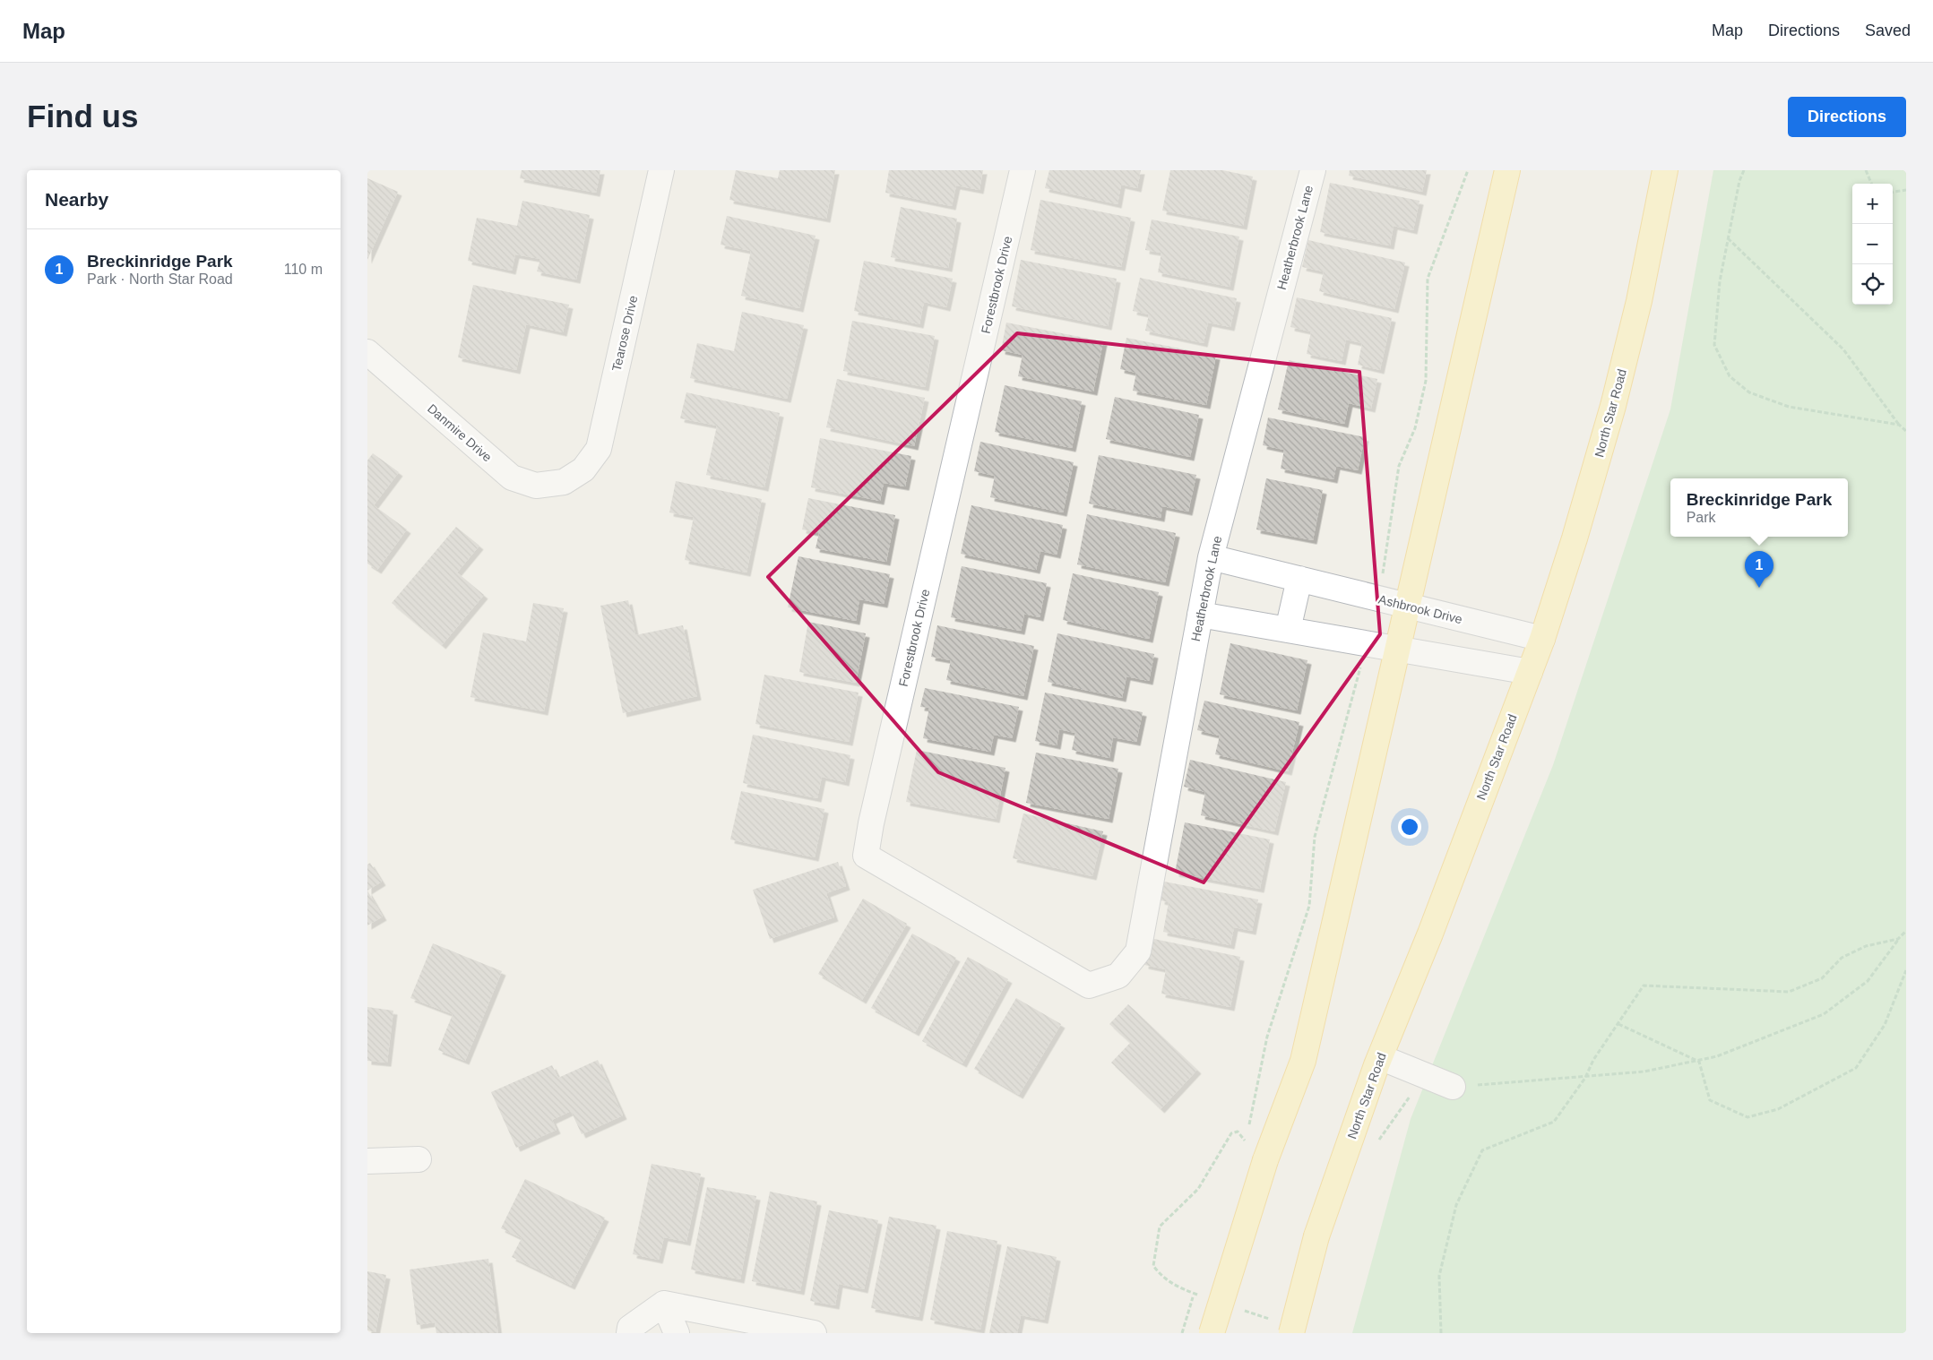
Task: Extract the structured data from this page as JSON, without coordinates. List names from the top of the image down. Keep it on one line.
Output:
{"streets":{"main road":["North Star Road"],"street":["Heatherbrook Lane","Forestbrook Drive","Tearose Drive","Danmire Drive","Ashbrook Drive"]},"crossings":[["Heatherbrook Lane","Forestbrook Drive"],["Heatherbrook Lane","Ashbrook Drive"],["Tearose Drive","Danmire Drive"],["North Star Road","Ashbrook Drive"]],"page":{"header":"Map","nav":["Map","Directions","Saved"],"buttons":"Directions","title":"Find us","heading":"Nearby","map_buttons":["+","−"],"list":[{"mark":"1","name":"Breckinridge Park","note":"Park · North Star Road","value":"110 m"}],"popup":["Breckinridge Park","Park"],"pins":"1"}}
